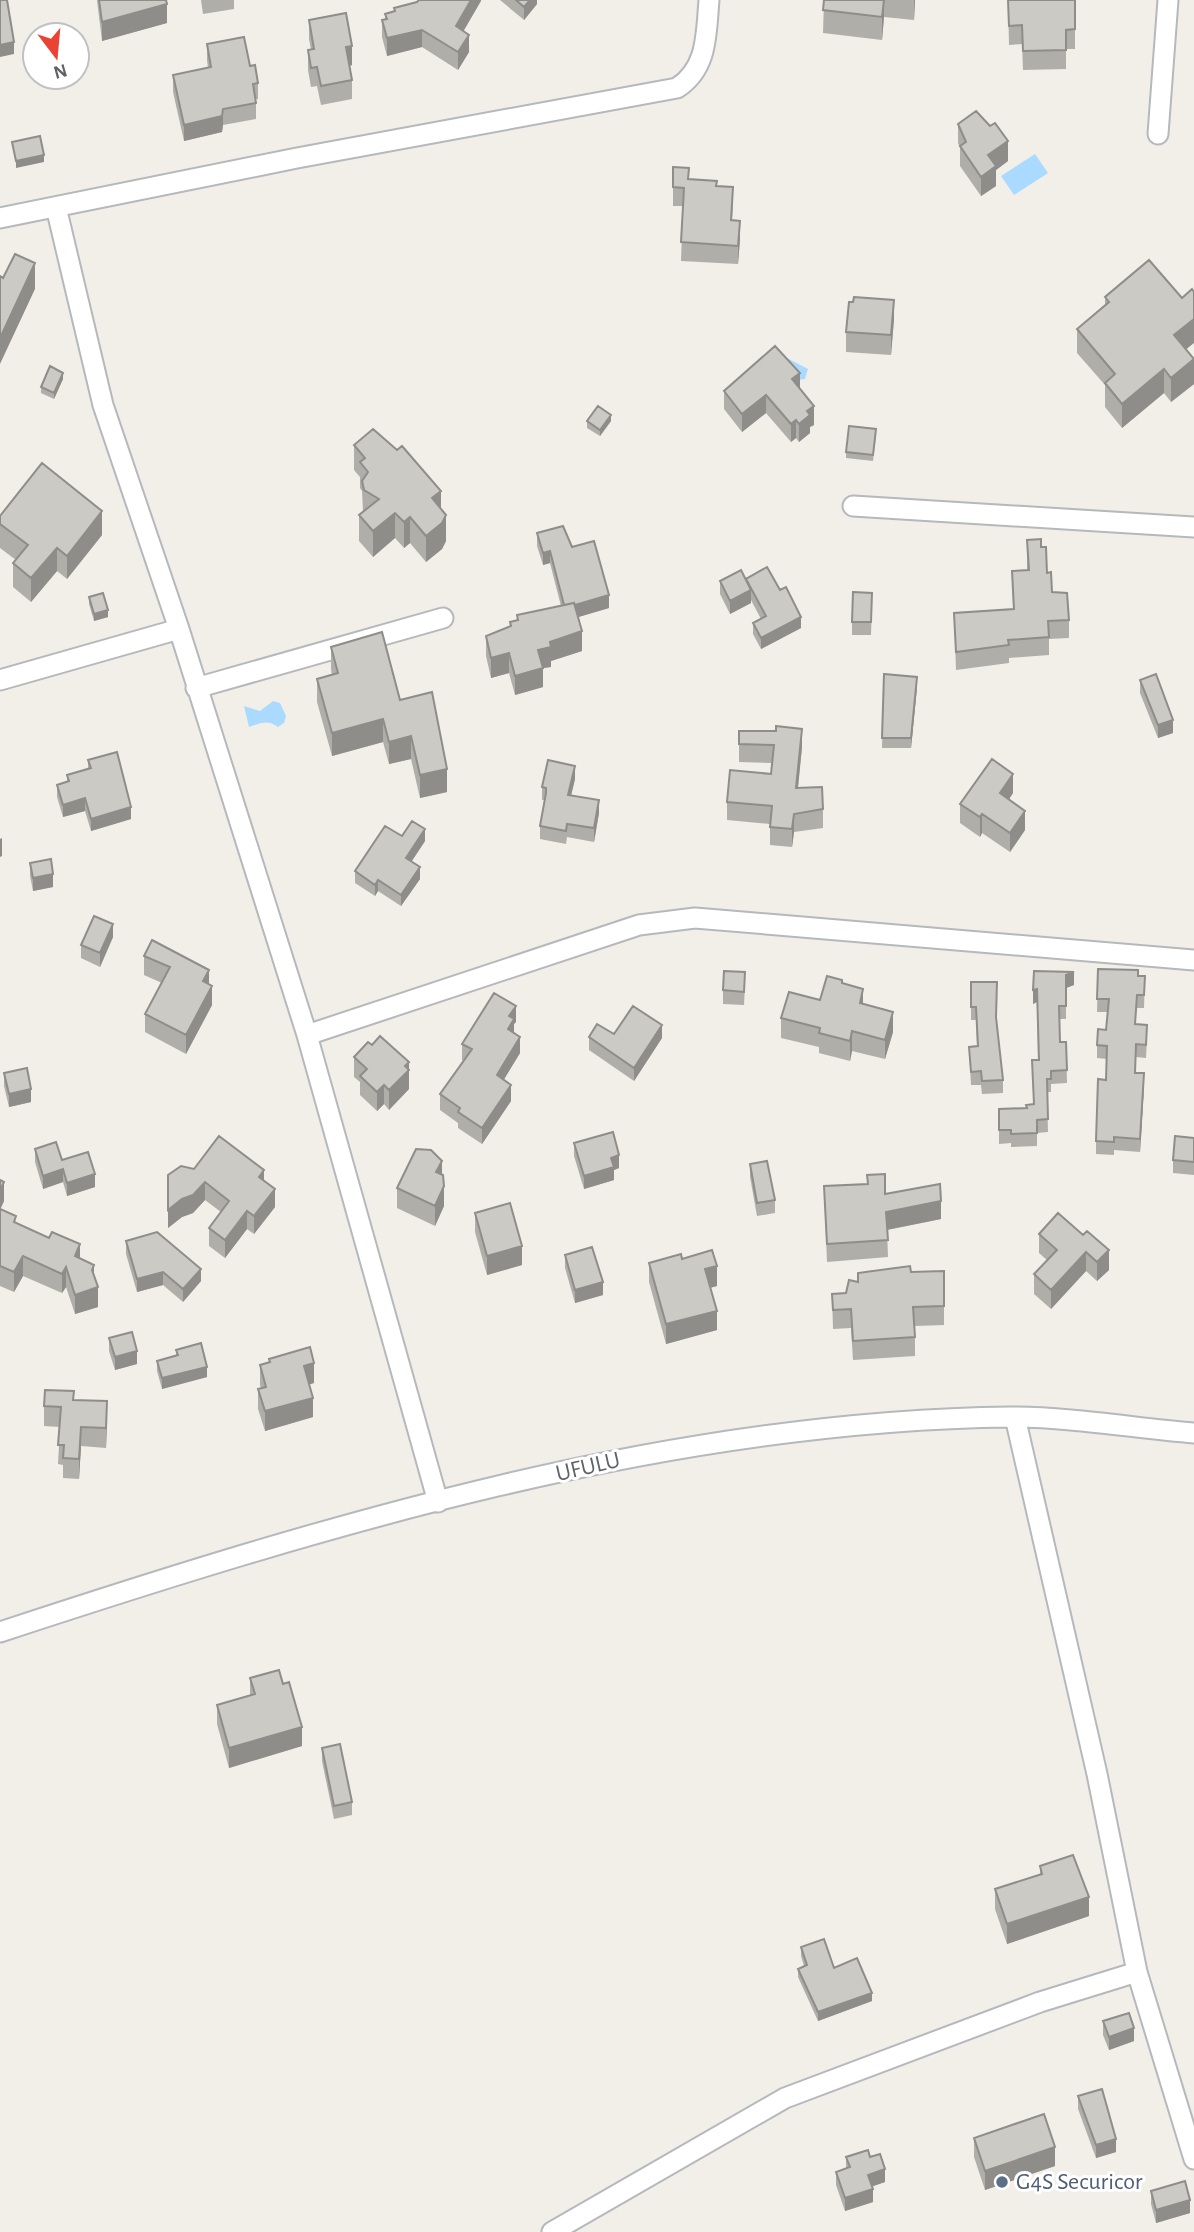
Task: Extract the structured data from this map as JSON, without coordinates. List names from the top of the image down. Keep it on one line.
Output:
{"streets":{"street":["UFULU"]},"places":["G4S Securicor"],"north":"bottom"}
